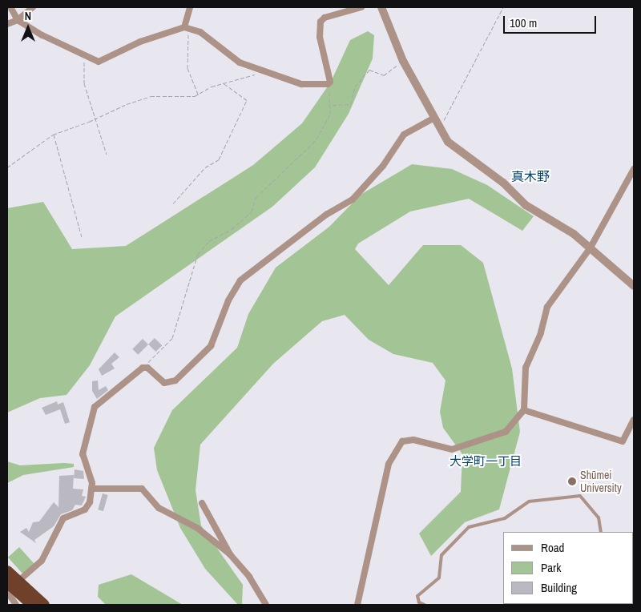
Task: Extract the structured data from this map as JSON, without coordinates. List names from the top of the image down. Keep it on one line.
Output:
{"districts":["真木野","大学町一丁目"],"places":["Shūmei University"],"legend":["Road","Park","Building"],"scale_bar":"100 m","north":"top"}
